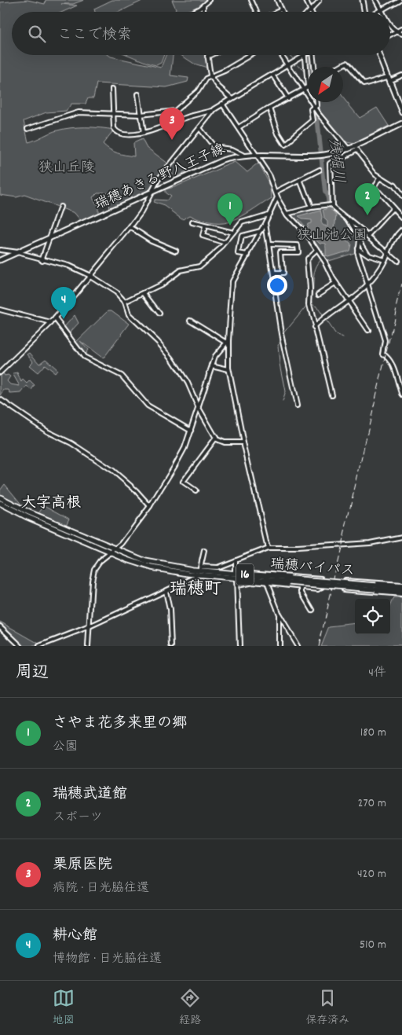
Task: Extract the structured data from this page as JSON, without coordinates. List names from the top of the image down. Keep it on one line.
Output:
{"streets":{"highway":["瑞穂バイパス","16"],"main road":["瑞穂あきる野八王子線"]},"districts":["大字高根","瑞穂町"],"water":["残堀川"],"parks":["狭山丘陵","狭山池公園"],"north":"bottom left","page":{"search":"ここで検索","pins":["3","2","1","4"],"heading":["周辺","4件"],"list":[{"mark":"1","name":"さやま花多来里の郷","note":"公園","value":"180 m"},{"mark":"2","name":"瑞穂武道館","note":"スポーツ","value":"270 m"},{"mark":"3","name":"栗原医院","note":"病院 · 日光脇往還","value":"420 m"},{"mark":"4","name":"耕心館","note":"博物館 · 日光脇往還","value":"510 m"}],"nav":["地図","経路","保存済み"]}}
